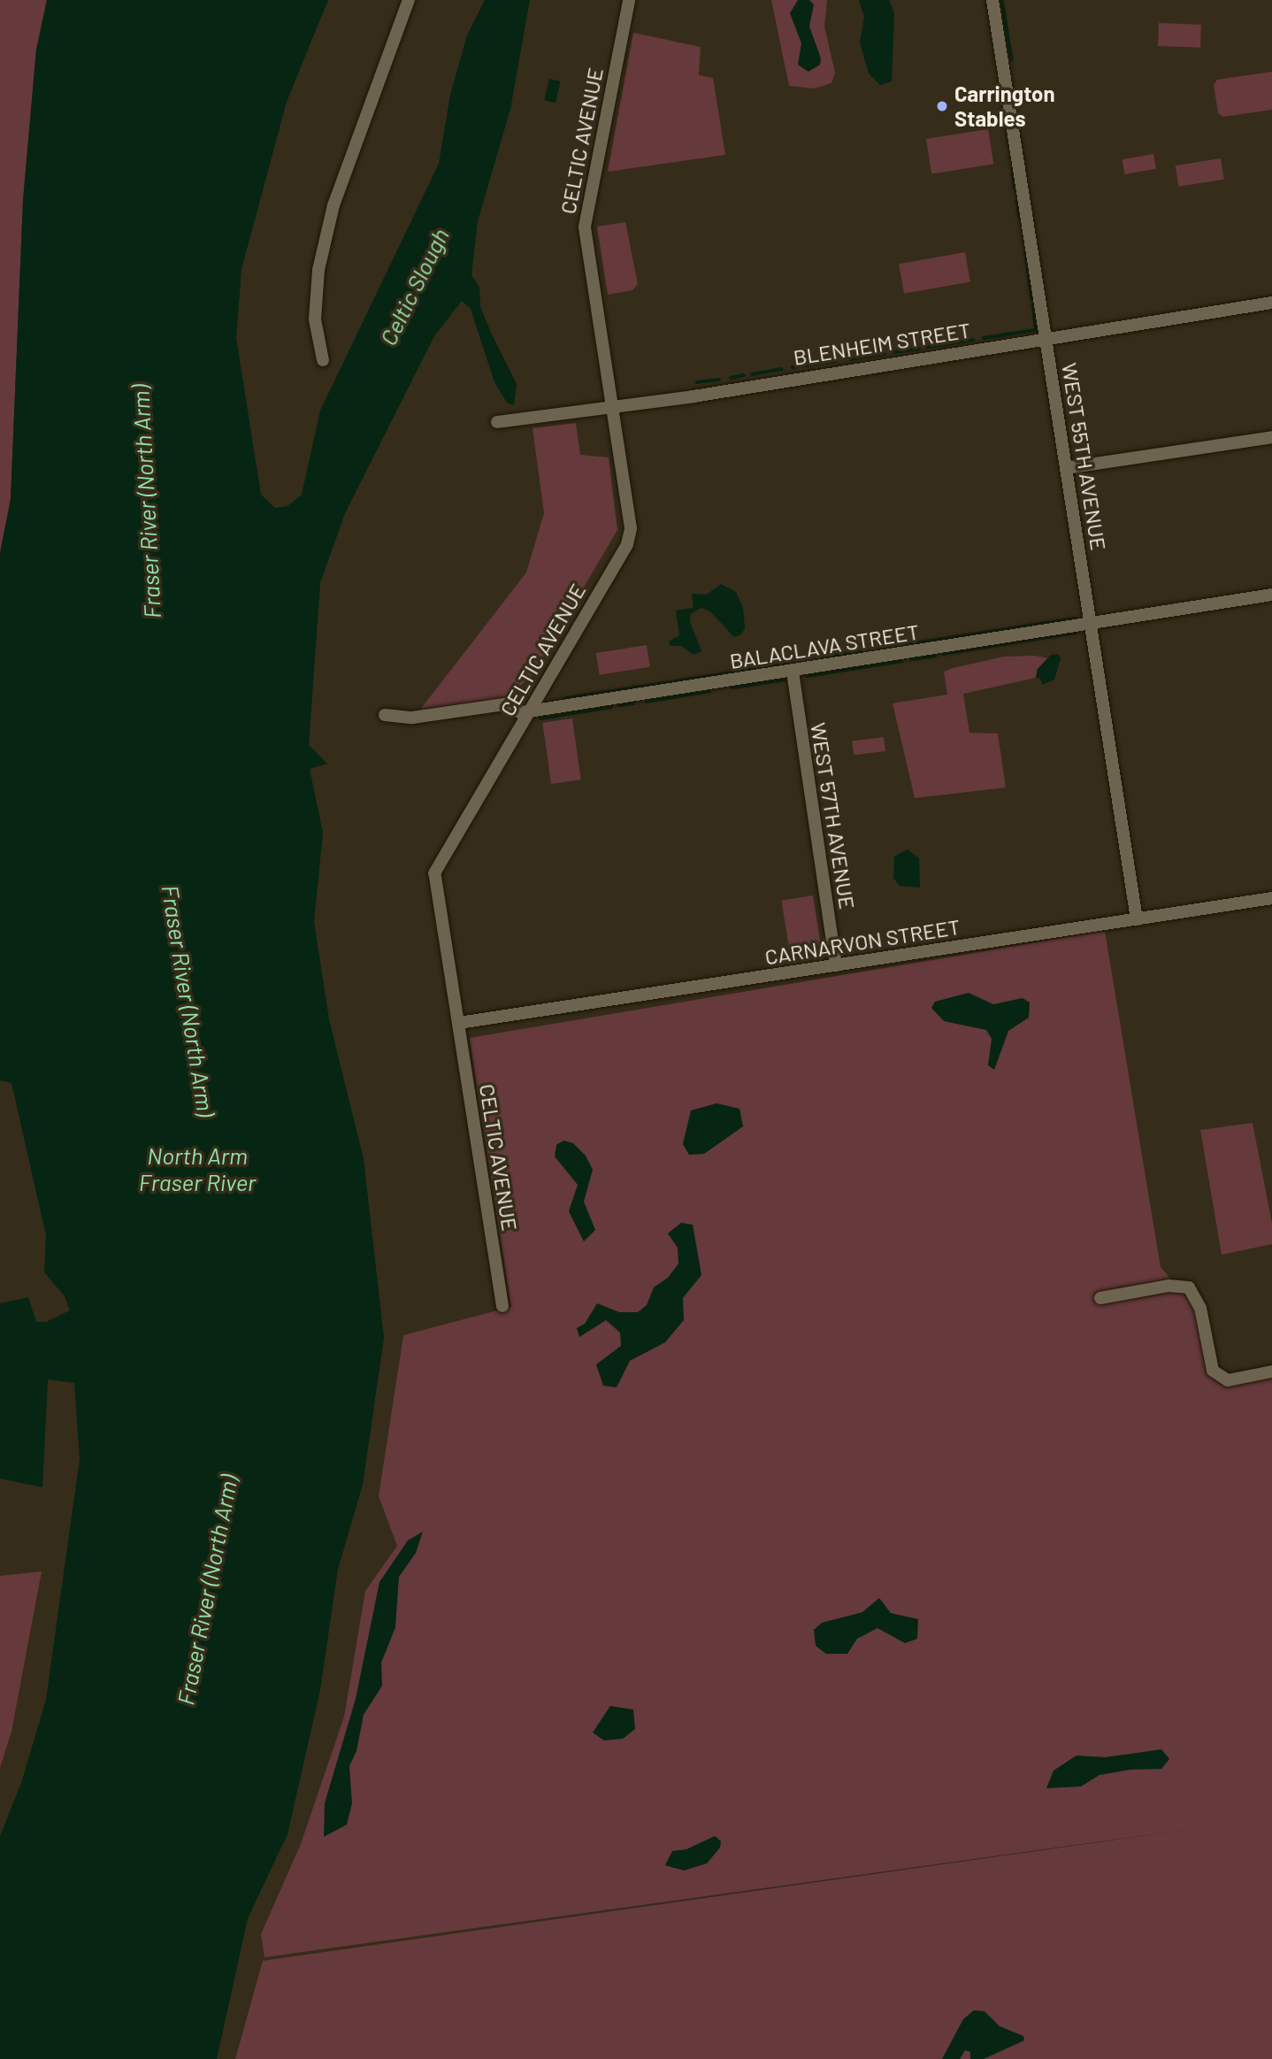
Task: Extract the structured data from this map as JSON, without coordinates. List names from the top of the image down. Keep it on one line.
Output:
{"streets":{"street":["CELTIC AVENUE","BLENHEIM STREET","WEST 55TH AVENUE","BALACLAVA STREET","WEST 57TH AVENUE","CARNARVON STREET"]},"crossings":[["CELTIC AVENUE","BLENHEIM STREET"],["CELTIC AVENUE","BALACLAVA STREET"],["CELTIC AVENUE","CARNARVON STREET"],["BLENHEIM STREET","WEST 55TH AVENUE"],["WEST 55TH AVENUE","BALACLAVA STREET"],["WEST 55TH AVENUE","CARNARVON STREET"],["BALACLAVA STREET","WEST 57TH AVENUE"],["WEST 57TH AVENUE","CARNARVON STREET"]],"water":["Celtic Slough","Fraser River (North Arm)","North Arm Fraser River"],"places":["Carrington Stables"]}
